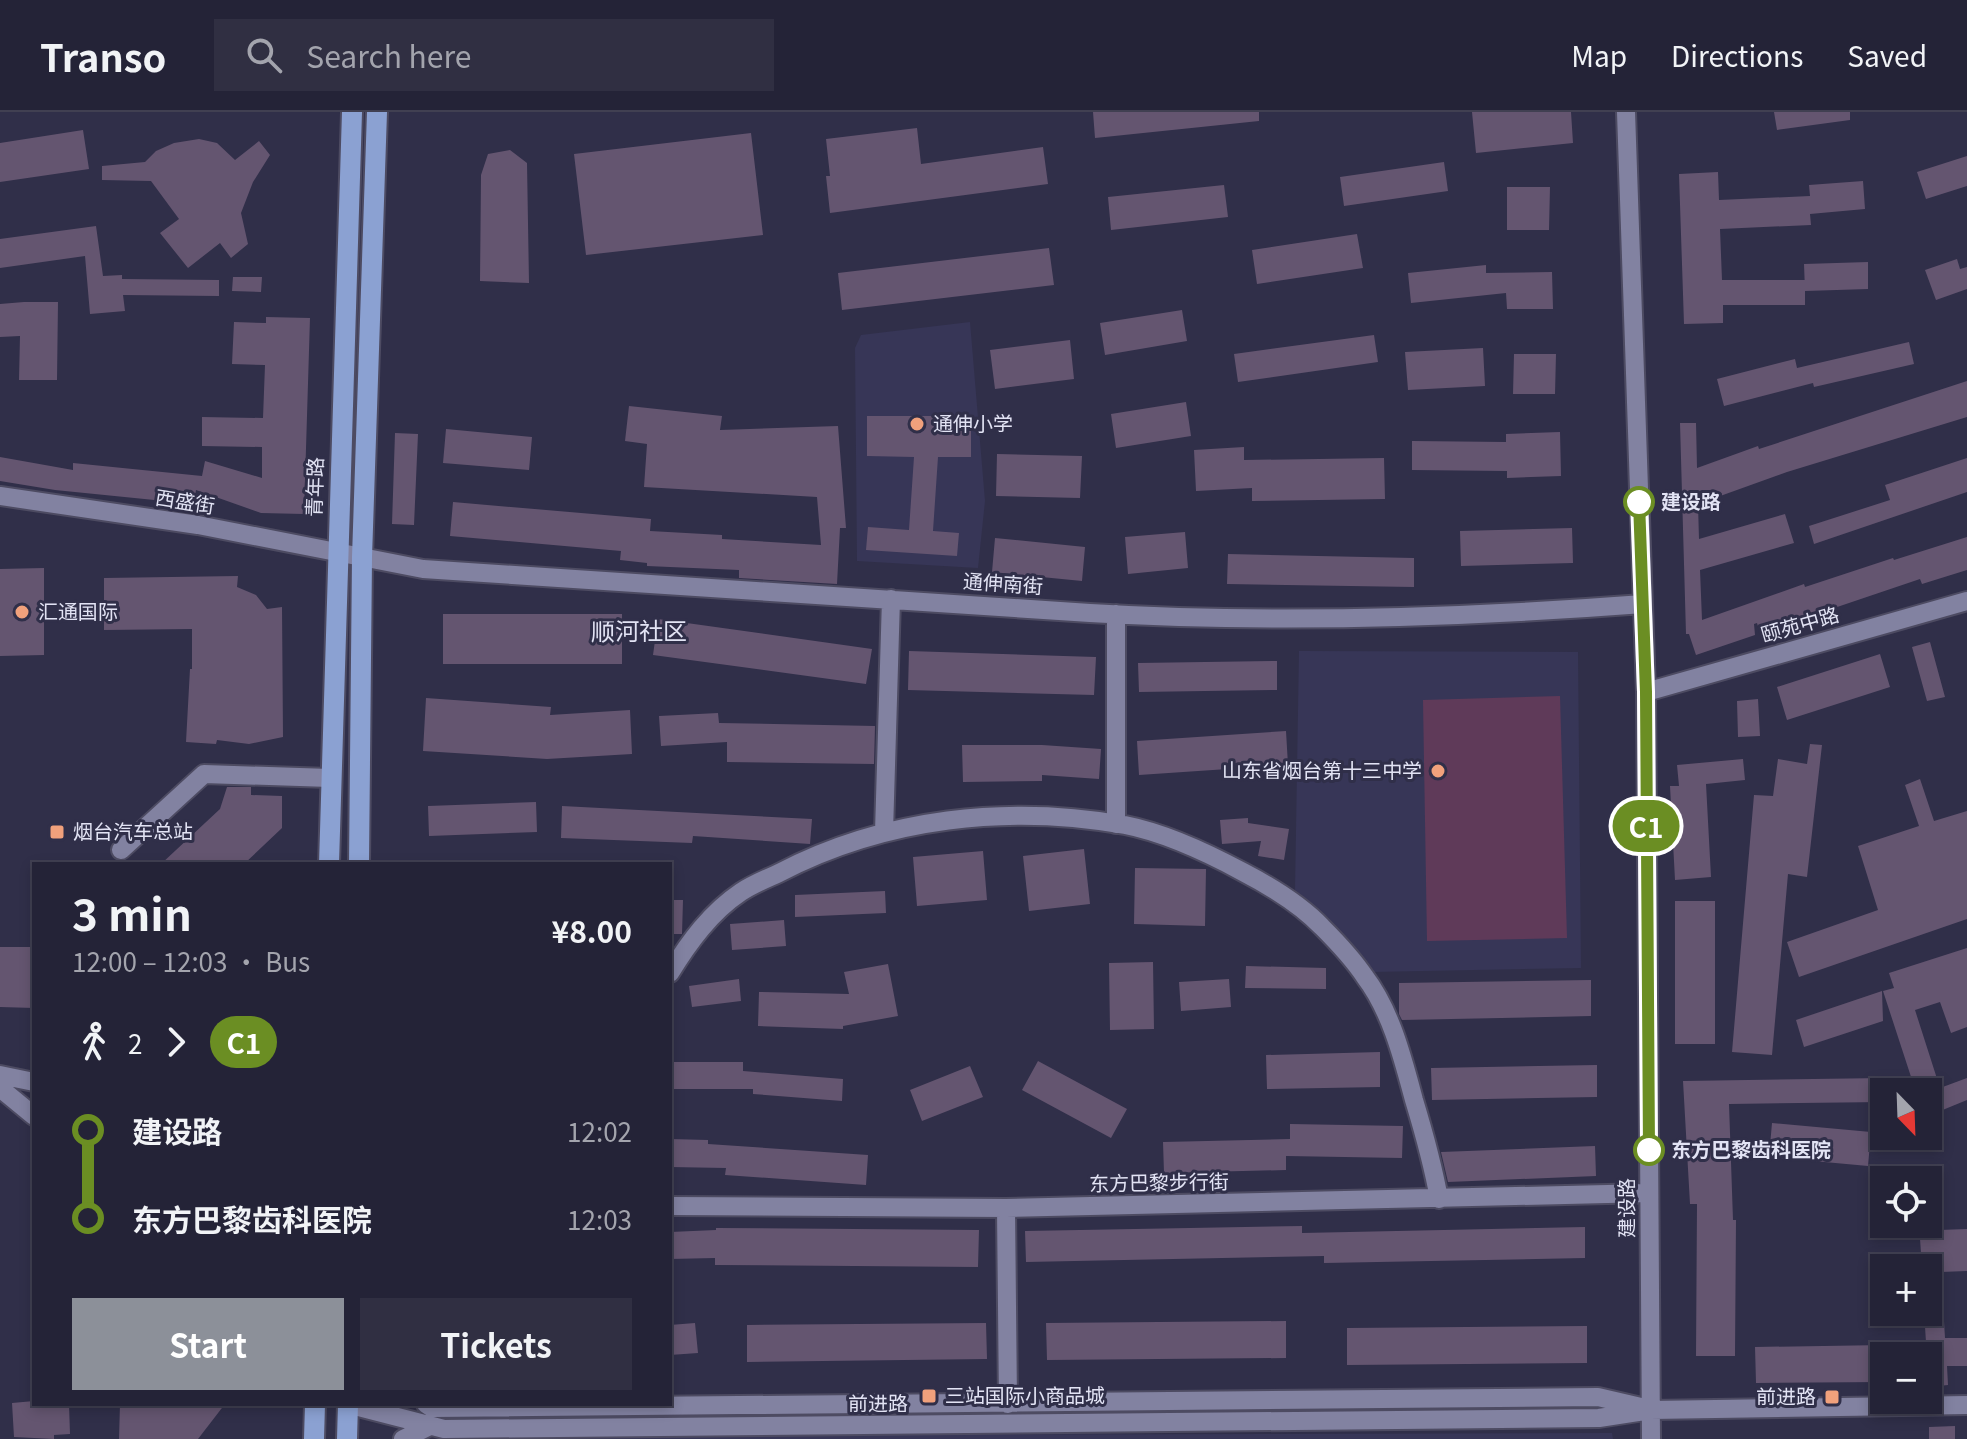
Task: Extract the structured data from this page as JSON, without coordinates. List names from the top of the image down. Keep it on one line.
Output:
{"streets":{"main road":["青年路"],"street":["西盛街","通伸南街","颐苑中路","东方巴黎步行街","建设路","前进路"]},"crossings":[["青年路","西盛街"],["西盛街","通伸南街"],["通伸南街","建设路"],["颐苑中路","建设路"],["东方巴黎步行街","建设路"],["建设路","前进路"]],"districts":["顺河社区"],"places":{"other":["通伸小学","建设路","汇通国际","山东省烟台第十三中学","东方巴黎齿科医院"],"transit":["烟台汽车总站","三站国际小商品城","前进路"]},"lines":["bus line C1"],"north":"bottom right","page":{"header":"Transo","search":"Search here","nav":["Map","Directions","Saved"],"on_map":"C1","heading":["3 min","12:00 – 12:03 · Bus","¥8.00"],"legs":["2","C1"],"map_buttons":["+","−"],"list":[{"name":"建设路","value":"12:02"},{"name":"东方巴黎齿科医院","value":"12:03"}],"buttons":["Start","Tickets"]}}
